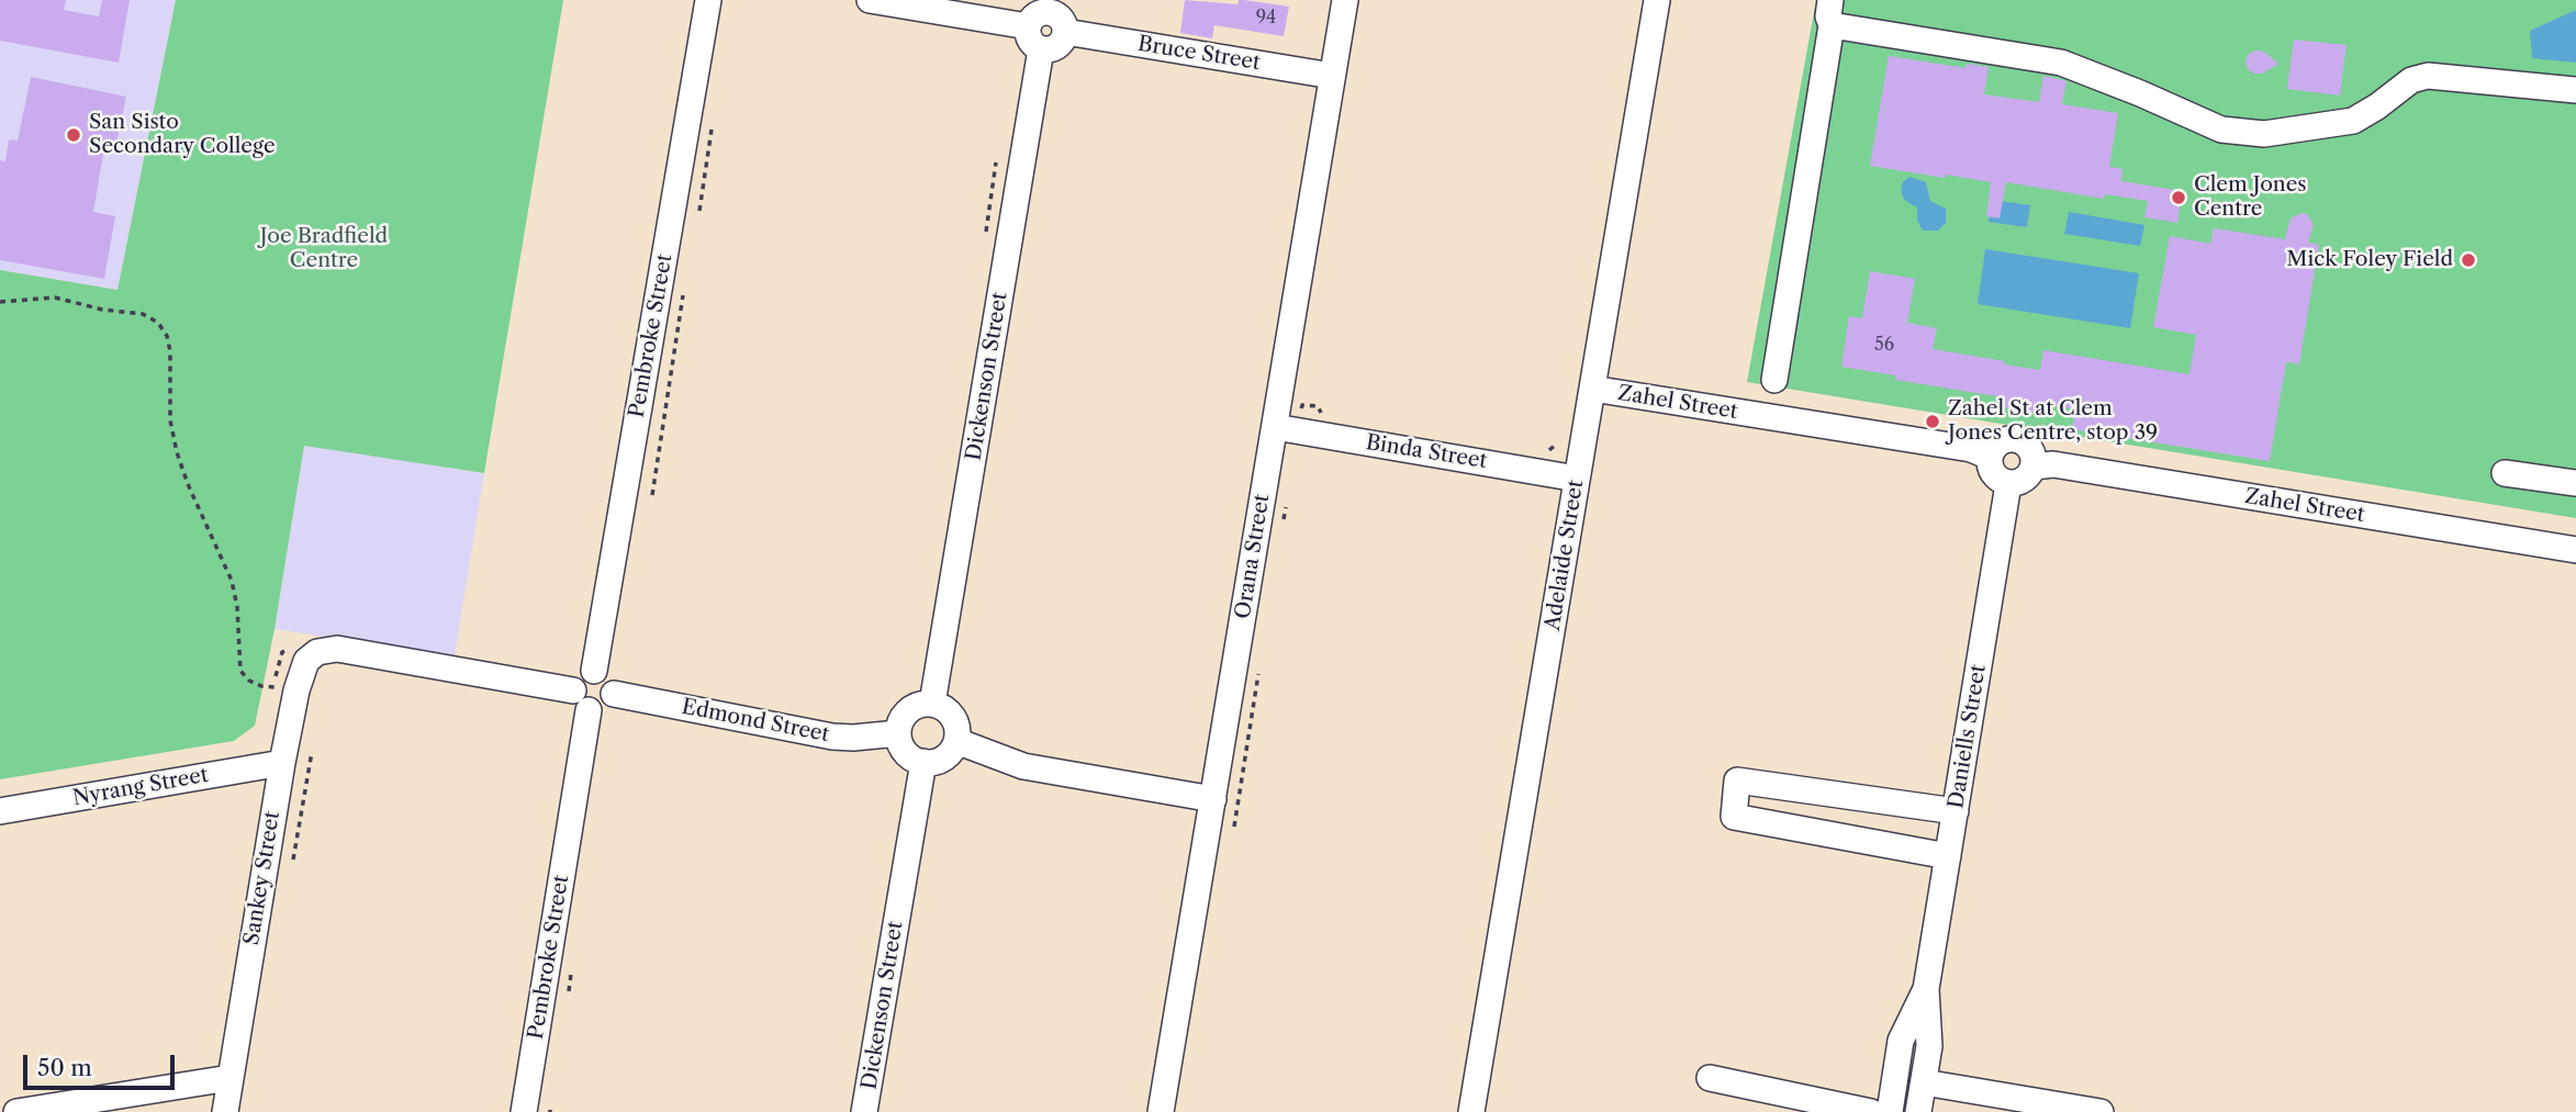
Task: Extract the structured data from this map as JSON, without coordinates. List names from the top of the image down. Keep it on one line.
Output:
{"streets":{"street":["Bruce Street","Pembroke Street","Dickenson Street","Zahel Street","Binda Street","Adelaide Street","Orana Street","Edmond Street","Daniells Street","Nyrang Street","Sankey Street"]},"crossings":[["Bruce Street","Dickenson Street"],["Bruce Street","Orana Street"],["Pembroke Street","Edmond Street"],["Pembroke Street","Sankey Street"],["Dickenson Street","Edmond Street"],["Zahel Street","Adelaide Street"],["Zahel Street","Daniells Street"],["Binda Street","Adelaide Street"],["Binda Street","Orana Street"],["Edmond Street","Sankey Street"],["Nyrang Street","Sankey Street"]],"parks":["Joe Bradfield Centre"],"places":["San Sisto Secondary College","Clem Jones Centre","Mick Foley Field","Zahel St at Clem Jones Centre, stop 39"],"house_numbers":["94","56"],"scale_bar":"50 m"}
